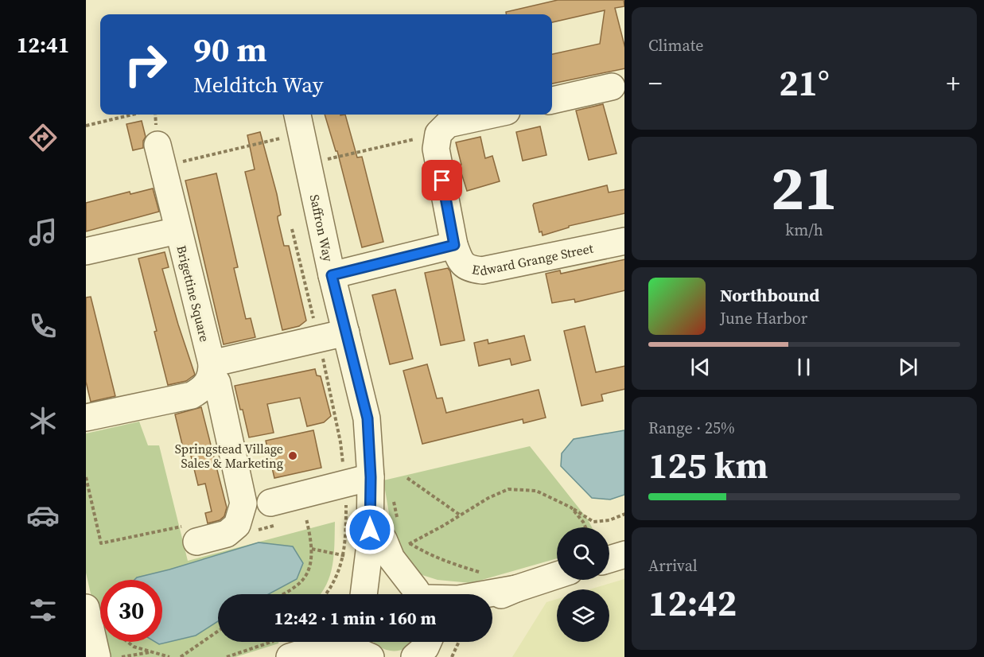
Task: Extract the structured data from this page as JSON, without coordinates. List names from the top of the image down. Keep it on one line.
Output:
{"streets":{"street":["Saffron Way","Edward Grange Street","Brigettine Square"]},"places":["Springstead Village Sales & Marketing"],"page":{"tabs":"12:41","tile":["Climate",["21","km/h"],["Range · 25%","125 km"],["Arrival","12:42"]],"turn":["90 m","Melditch Way"],"heat":["−","21°","+"],"song":["Northbound","June Harbor"],"limit":"30","trip":"12:42 · 1 min · 160 m"}}
